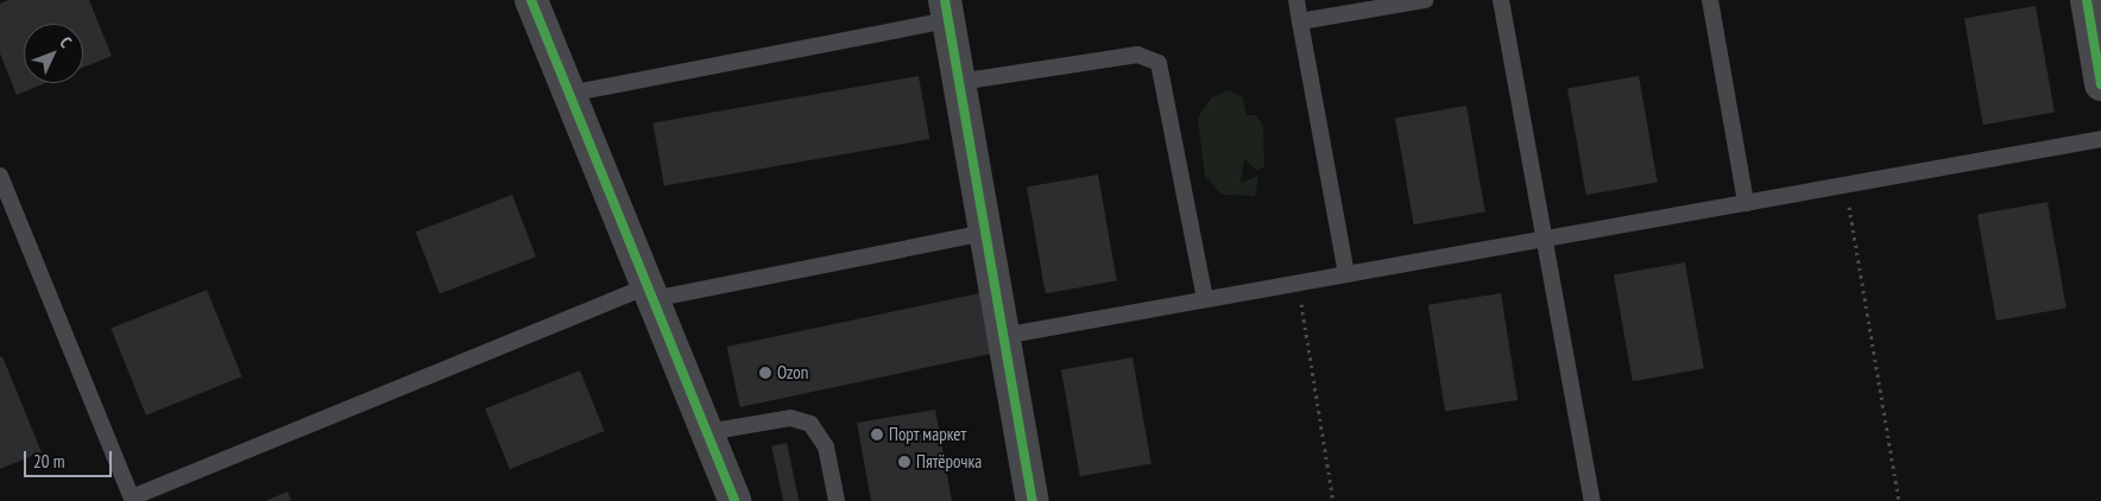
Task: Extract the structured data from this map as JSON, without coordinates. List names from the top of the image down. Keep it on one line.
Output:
{"places":["Ozon","Порт маркет","Пятёрочка"],"scale_bar":"20 m","north":"top right"}
